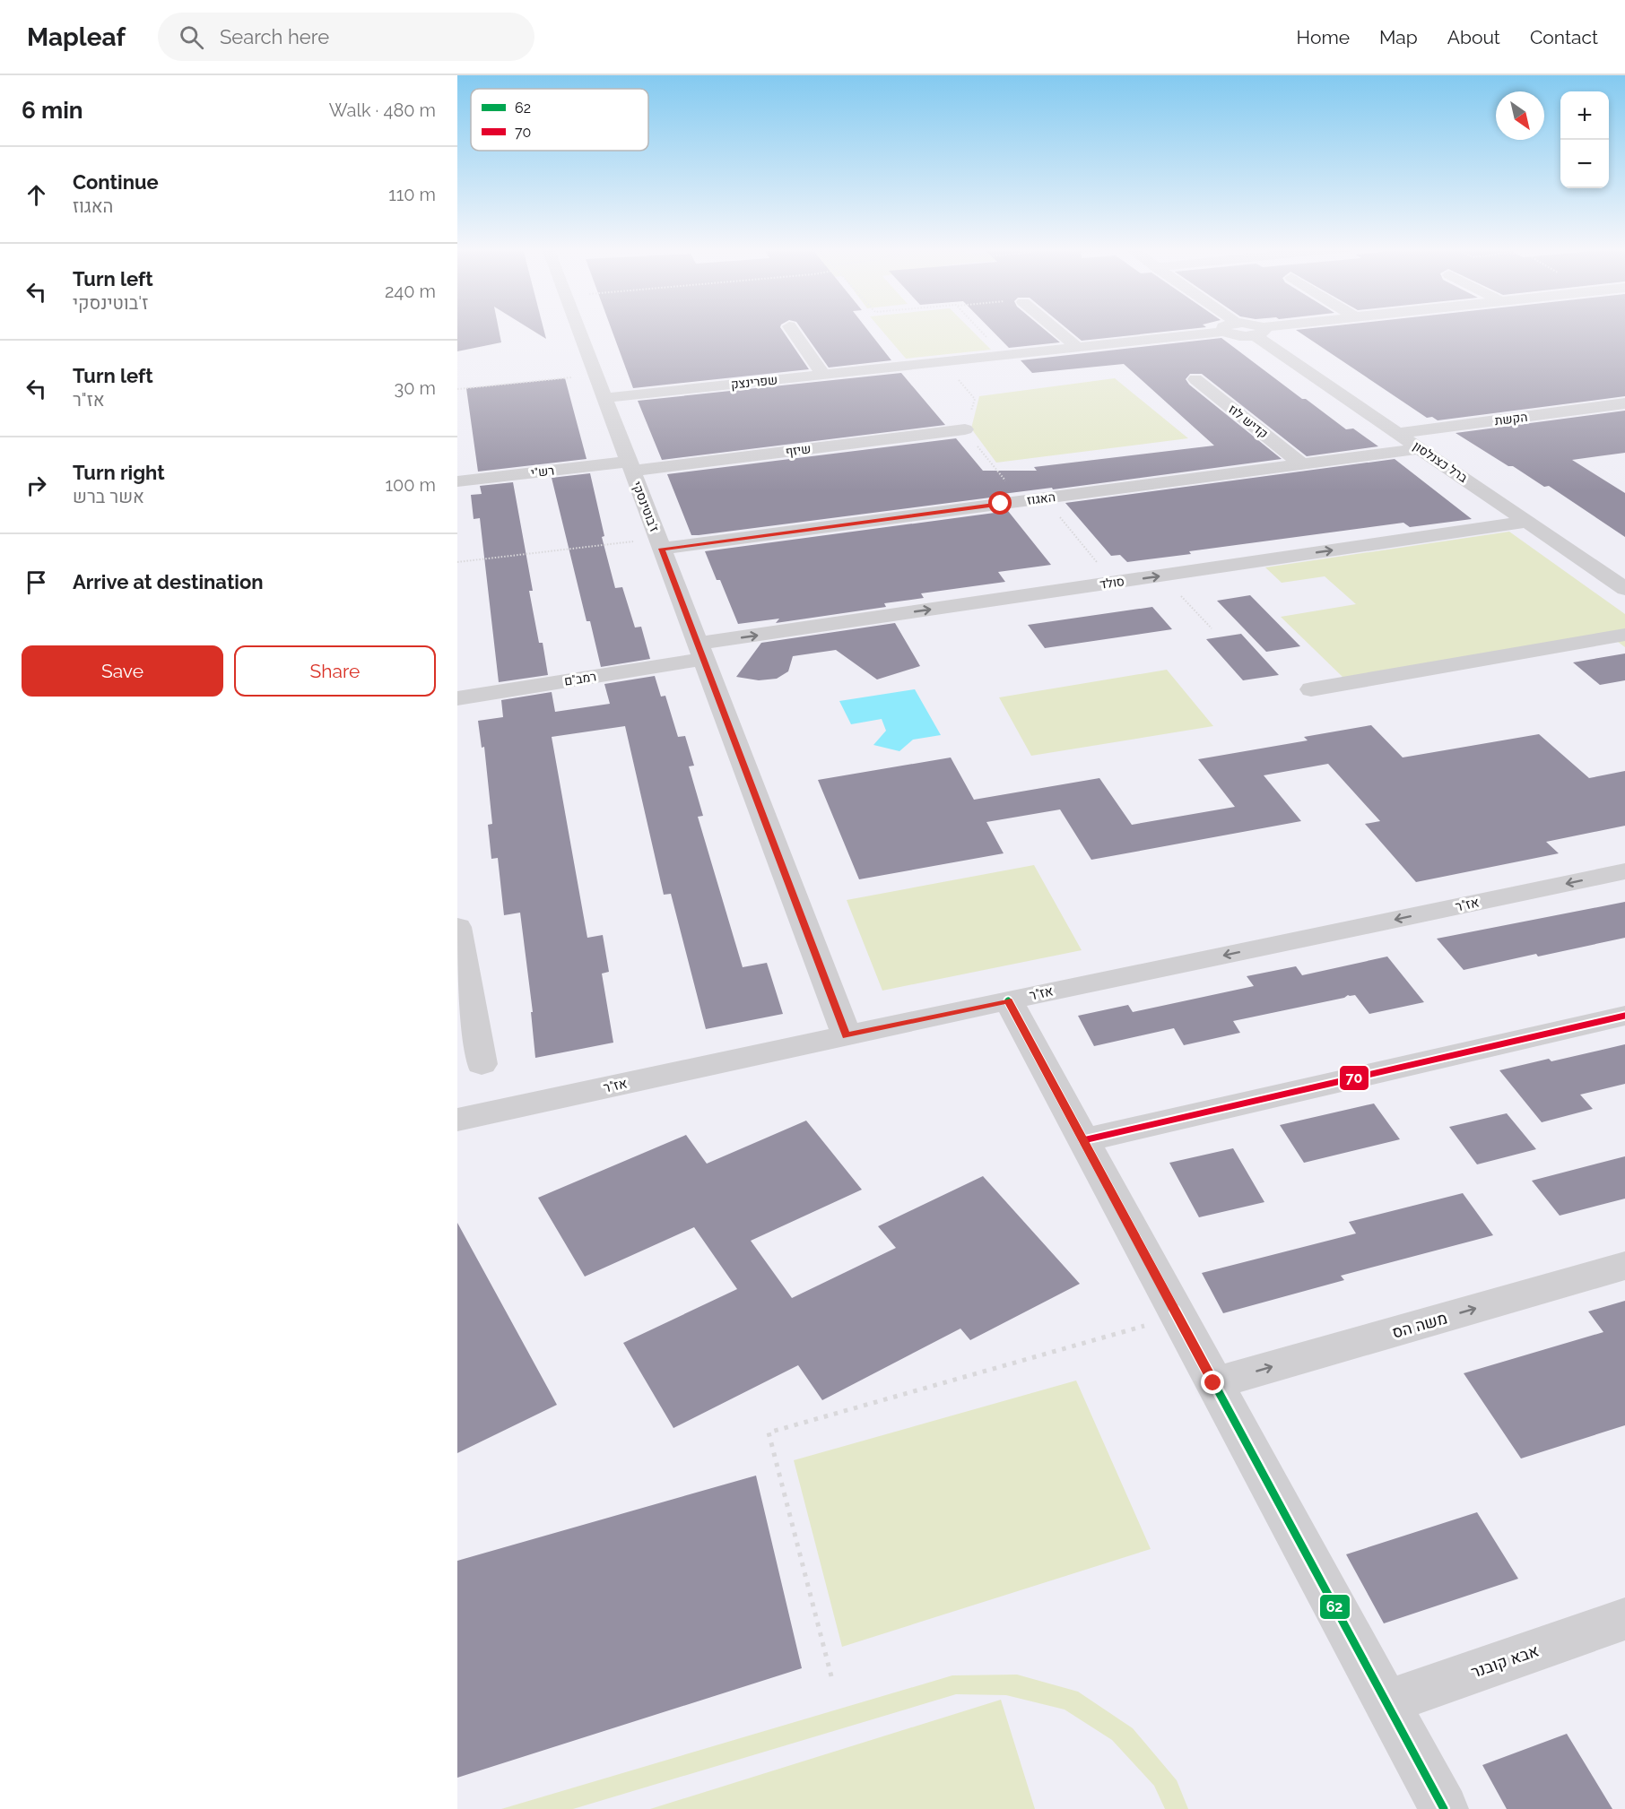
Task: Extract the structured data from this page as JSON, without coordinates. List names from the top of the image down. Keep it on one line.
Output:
{"streets":{"street":["שפרינצק","הקשת","קדיש לוז","שיזף","ברל כצנלסון","רש\"י","האגוז","ז'בוטינסקי","סולד","רמב\"ם","אז\"ר","משה הס","אבא קובנר"]},"crossings":[["שפרינצק","ז'בוטינסקי"],["הקשת","ברל כצנלסון"],["קדיש לוז","האגוז"],["שיזף","רש\"י"],["שיזף","ז'בוטינסקי"],["ברל כצנלסון","האגוז"],["ברל כצנלסון","סולד"],["רש\"י","ז'בוטינסקי"],["האגוז","ז'בוטינסקי"],["ז'בוטינסקי","סולד"],["ז'בוטינסקי","רמב\"ם"],["ז'בוטינסקי","אז\"ר"],["סולד","רמב\"ם"]],"one_way":["סולד"],"lines":["transit line 62","transit line 70"],"legend":["62","70"],"north":"bottom right","page":{"header":"Mapleaf","search":"Search here","nav":["Home","Map","About","Contact"],"heading":["6 min","Walk · 480 m"],"map_buttons":["+","−"],"list":[["Continue","האגוז","110 m"],["Turn left","ז'בוטינסקי","240 m"],["Turn left","אז\"ר","30 m"],["Turn right","אשר ברש","100 m"],"Arrive at destination"],"buttons":["Save","Share"]}}
